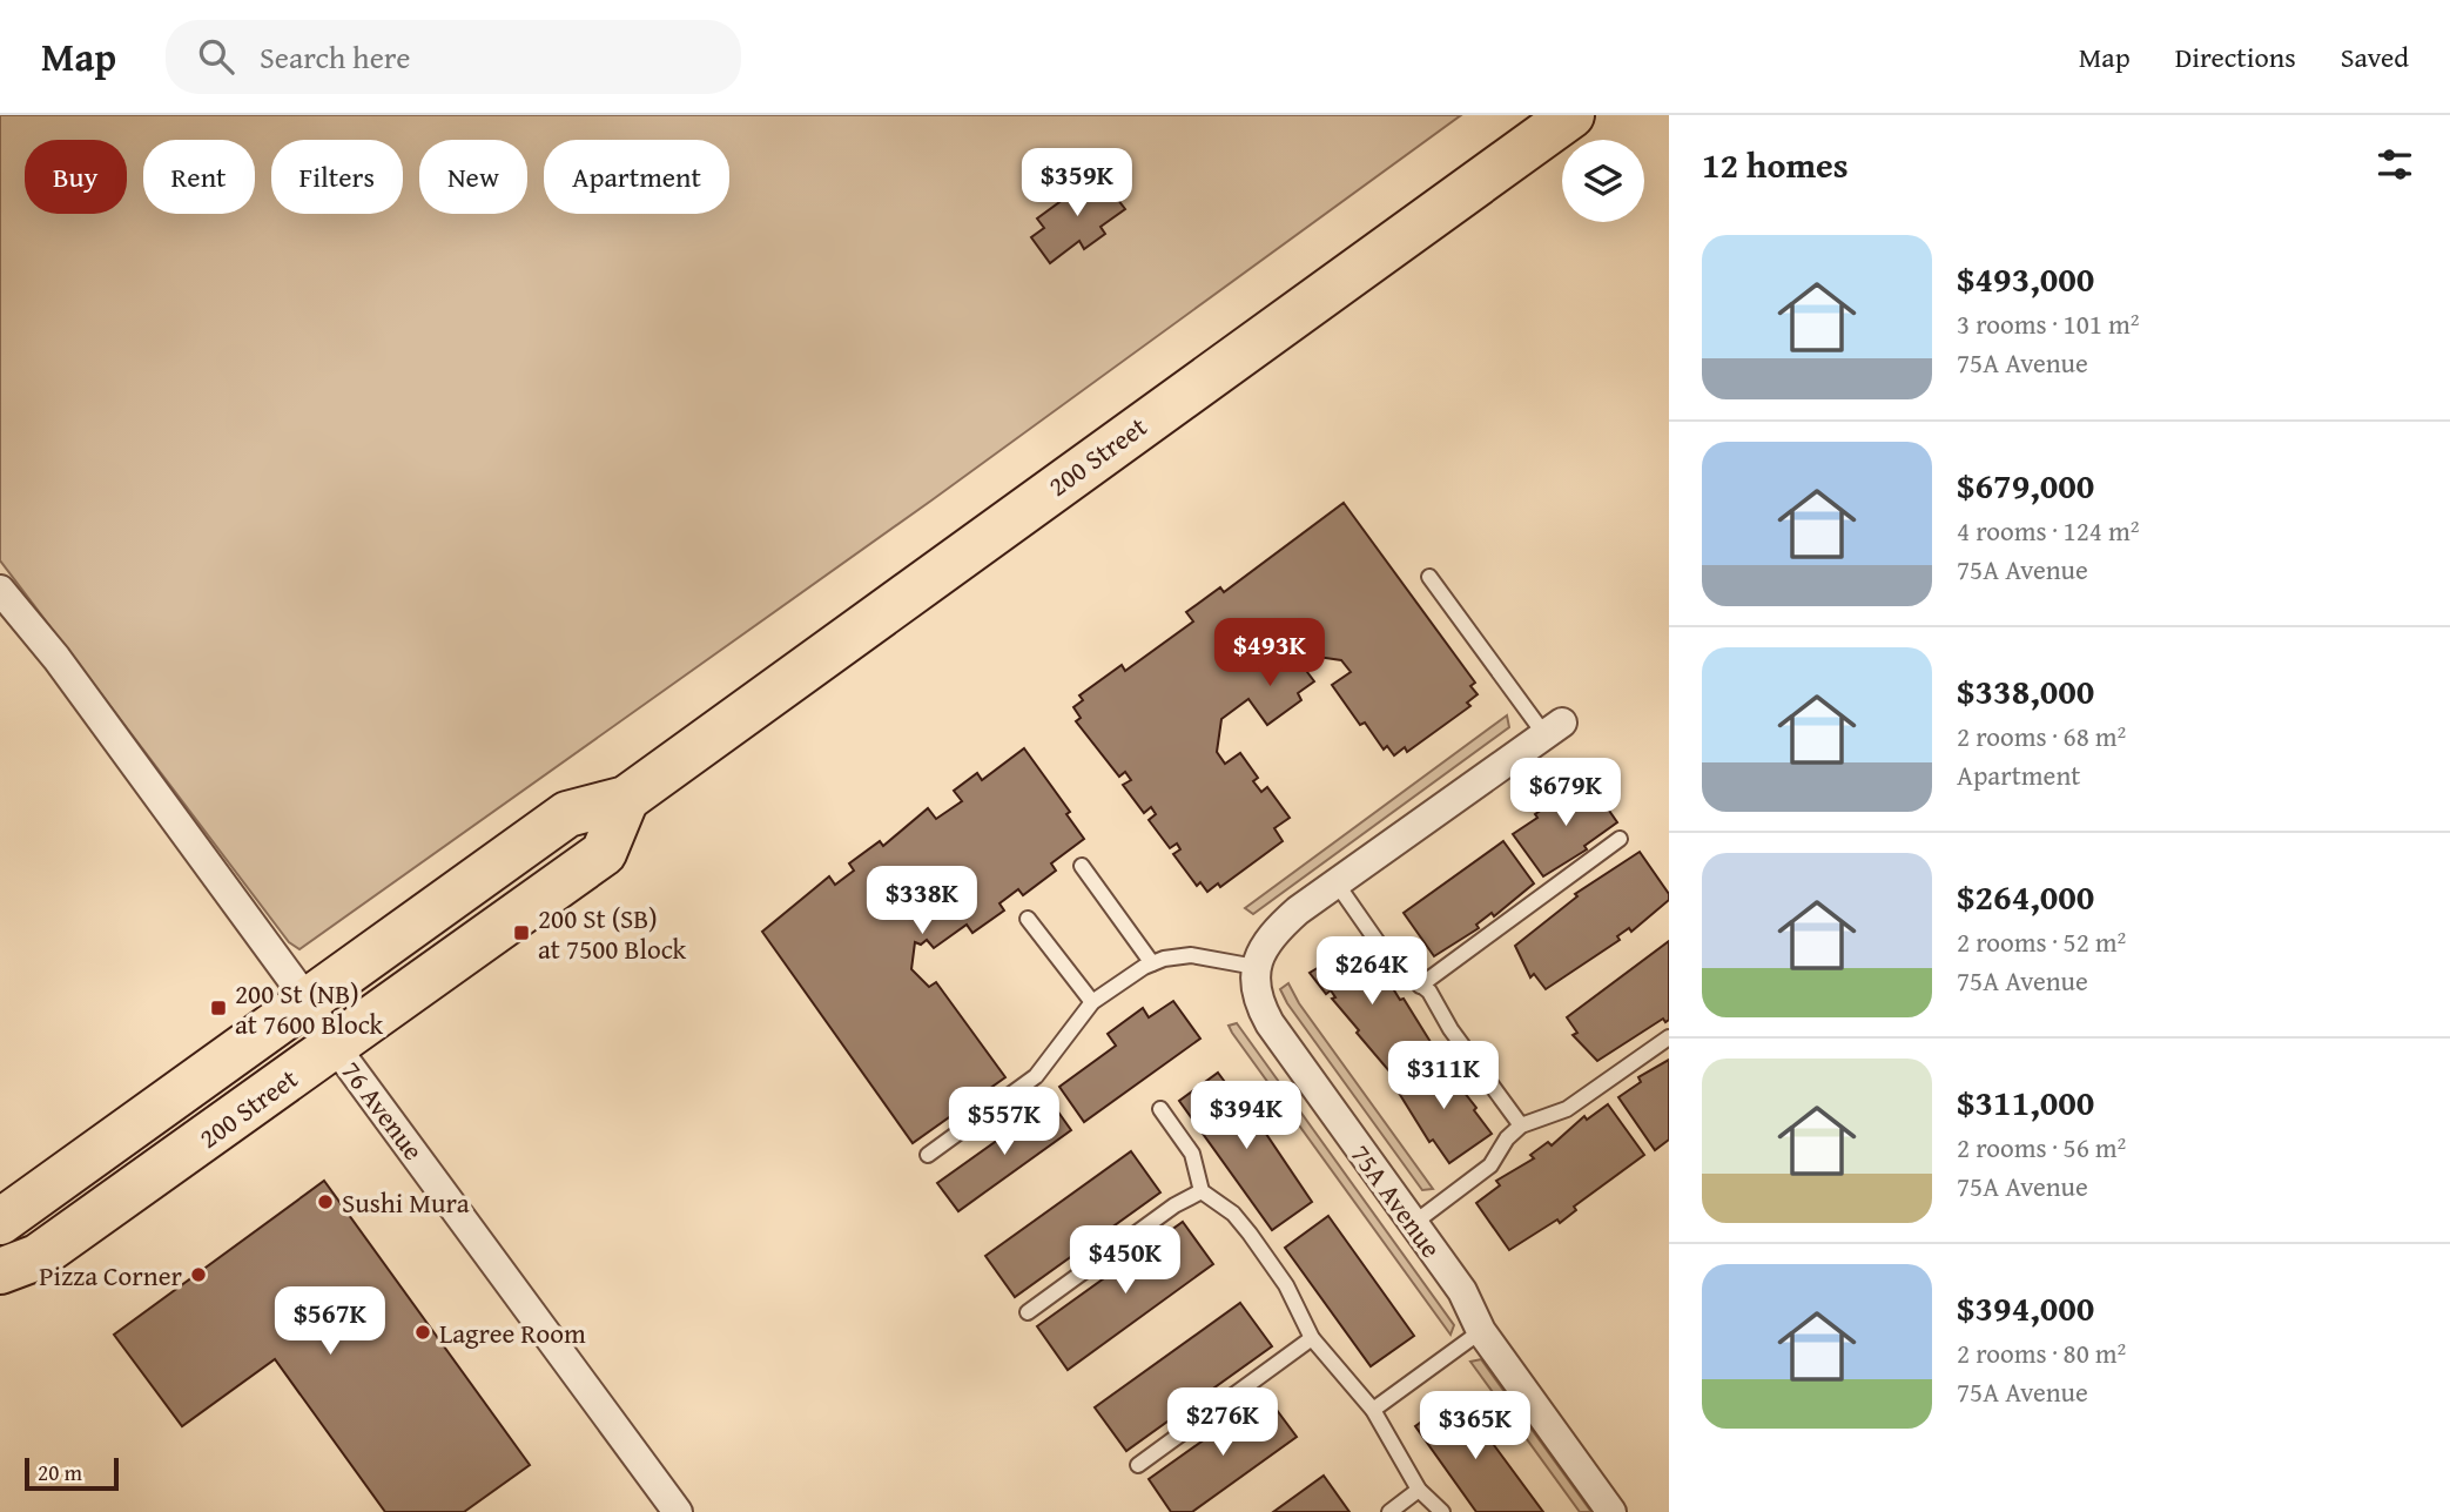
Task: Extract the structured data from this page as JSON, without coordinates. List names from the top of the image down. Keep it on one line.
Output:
{"streets":{"main road":["200 Street"],"street":["76 Avenue","75A Avenue"]},"crossings":[["200 Street","76 Avenue"]],"places":{"transit":["200 St (SB) at 7500 Block","200 St (NB) at 7600 Block"],"other":["Sushi Mura","Pizza Corner","Lagree Room"]},"scale_bar":"20 m","page":{"header":"Map","search":"Search here","nav":["Map","Directions","Saved"],"heading":"12 homes","chip":["Buy","Rent","Filters","New","Apartment"],"price":["$359K","$493K","$679K","$338K","$264K","$311K","$394K","$557K","$450K","$567K","$276K","$365K"],"list":[{"name":"$493,000","note":"3 rooms · 101 m² · 75A Avenue"},{"name":"$679,000","note":"4 rooms · 124 m² · 75A Avenue"},{"name":"$338,000","note":"2 rooms · 68 m² · Apartment"},{"name":"$264,000","note":"2 rooms · 52 m² · 75A Avenue"},{"name":"$311,000","note":"2 rooms · 56 m² · 75A Avenue"},{"name":"$394,000","note":"2 rooms · 80 m² · 75A Avenue"}],"scale":"20 m"}}
